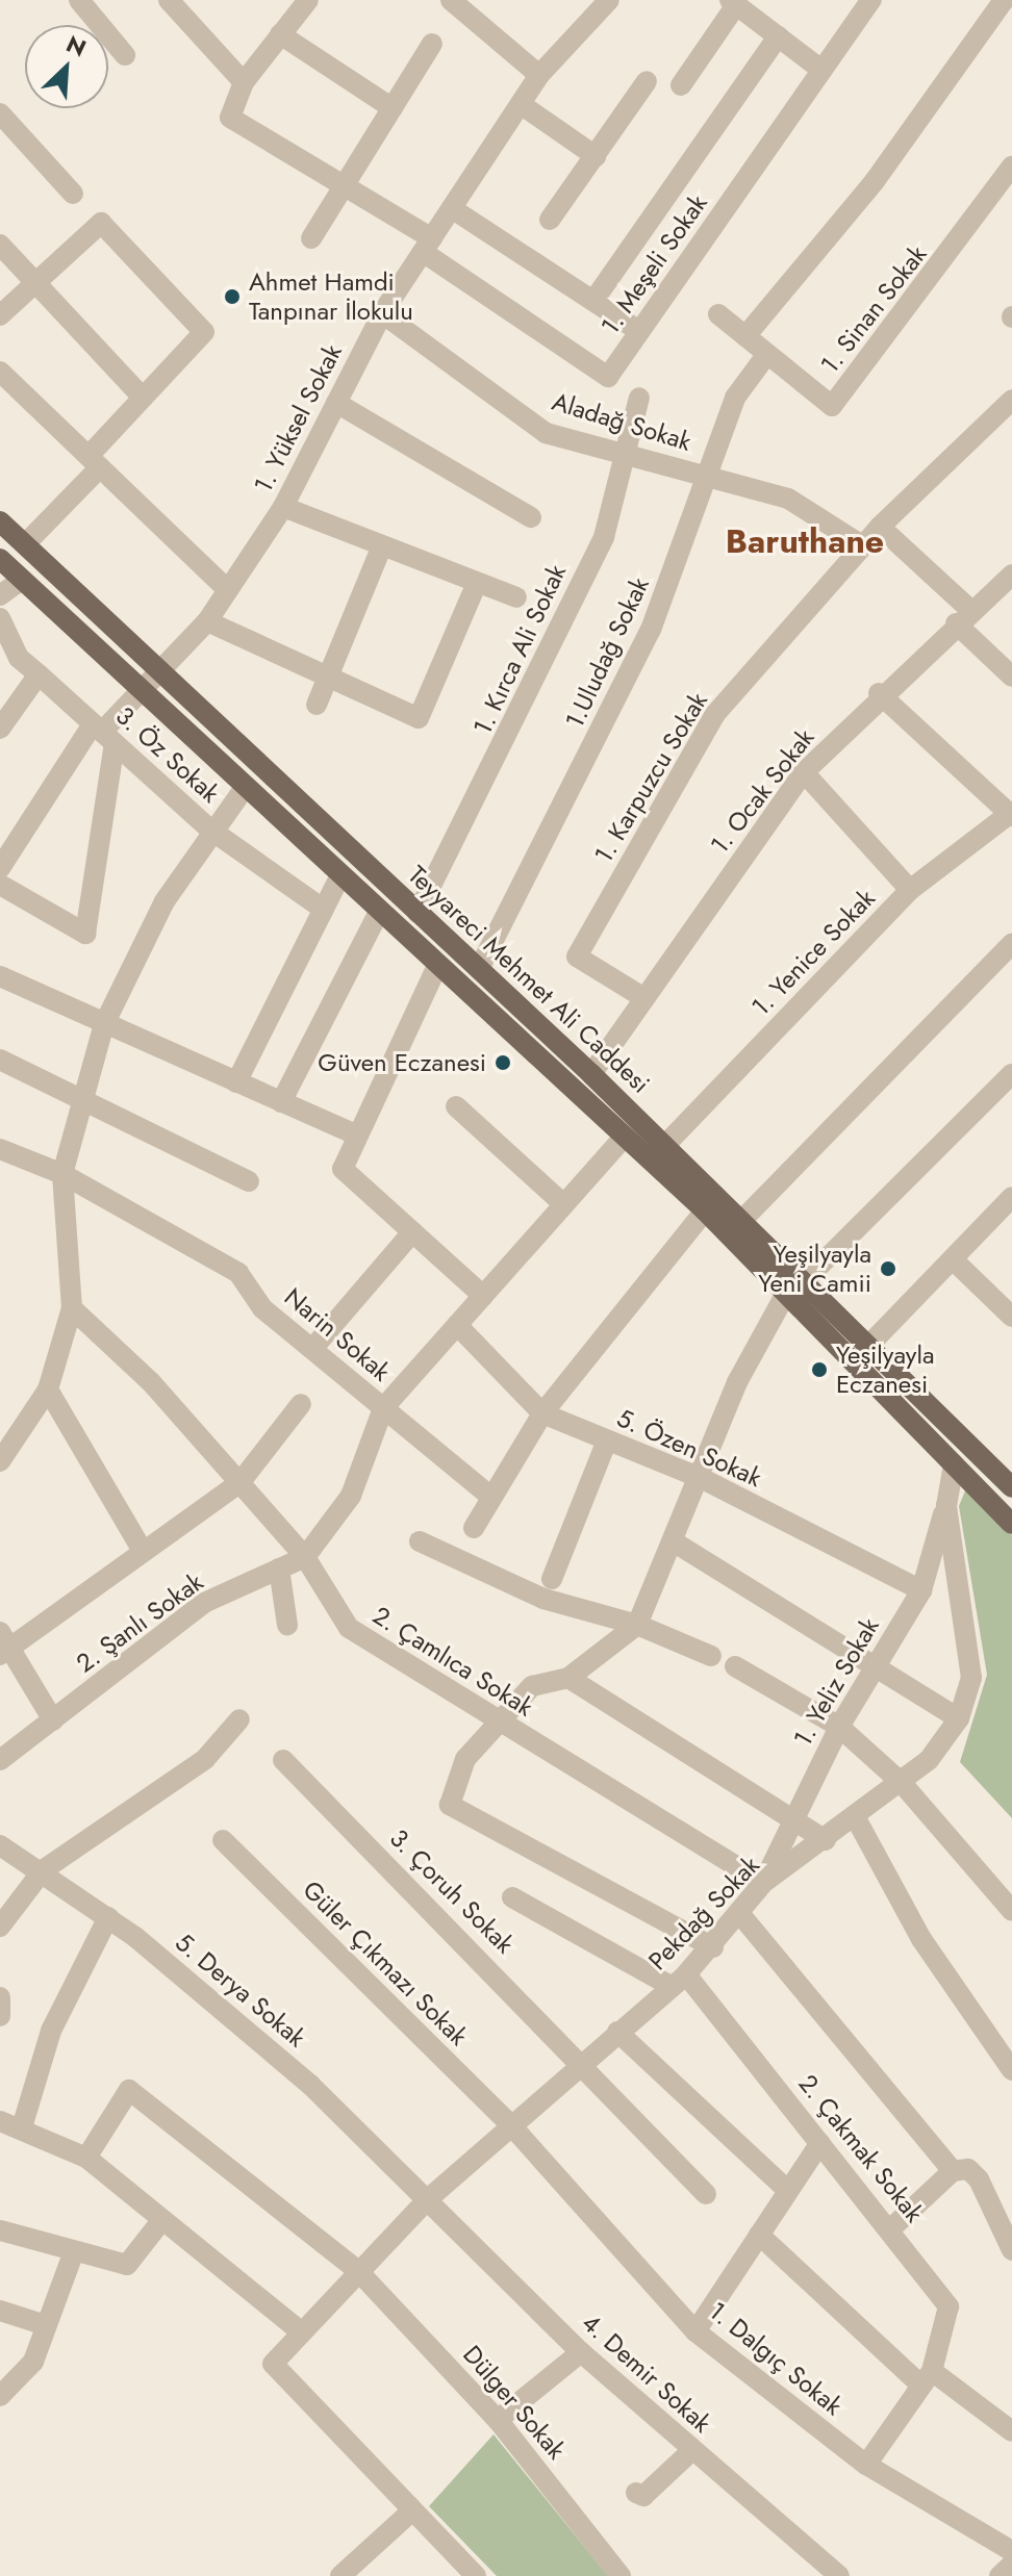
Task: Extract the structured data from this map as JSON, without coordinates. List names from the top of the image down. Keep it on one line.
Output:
{"streets":{"main road":["Teyyareci Mehmet Ali Caddesi"],"street":["1. Meşeli Sokak","1. Sinan Sokak","1. Yüksel Sokak","Aladağ Sokak","1. Kırca Ali Sokak","1.Uludağ Sokak","3. Öz Sokak","1. Karpuzcu Sokak","1. Ocak Sokak","1. Yenice Sokak","Narin Sokak","5. Özen Sokak","2. Şanlı Sokak","2. Çamlıca Sokak","1. Yeliz Sokak","3. Çoruh Sokak","Pekdağ Sokak","Güler Çıkmazı Sokak","5. Derya Sokak","2. Çakmak Sokak","1. Dalgıç Sokak","4. Demir Sokak","Dülger Sokak"]},"crossings":[["1. Meşeli Sokak","1. Yüksel Sokak"],["1. Sinan Sokak","1.Uludağ Sokak"],["1. Yüksel Sokak","Aladağ Sokak"],["1. Yüksel Sokak","3. Öz Sokak"],["1. Yüksel Sokak","Teyyareci Mehmet Ali Caddesi"],["Aladağ Sokak","1. Kırca Ali Sokak"],["Aladağ Sokak","1.Uludağ Sokak"],["Aladağ Sokak","1. Karpuzcu Sokak"],["1. Kırca Ali Sokak","Teyyareci Mehmet Ali Caddesi"],["1.Uludağ Sokak","Teyyareci Mehmet Ali Caddesi"],["1. Karpuzcu Sokak","1. Ocak Sokak"],["1. Ocak Sokak","Teyyareci Mehmet Ali Caddesi"],["1. Yenice Sokak","Teyyareci Mehmet Ali Caddesi"],["Narin Sokak","2. Şanlı Sokak"],["5. Özen Sokak","1. Yeliz Sokak"],["2. Şanlı Sokak","2. Çamlıca Sokak"],["2. Çamlıca Sokak","1. Yeliz Sokak"],["2. Çamlıca Sokak","Pekdağ Sokak"],["1. Yeliz Sokak","Pekdağ Sokak"],["3. Çoruh Sokak","Pekdağ Sokak"],["Pekdağ Sokak","Güler Çıkmazı Sokak"],["Pekdağ Sokak","5. Derya Sokak"],["Pekdağ Sokak","2. Çakmak Sokak"],["Pekdağ Sokak","1. Dalgıç Sokak"],["Pekdağ Sokak","4. Demir Sokak"],["Pekdağ Sokak","Dülger Sokak"],["Güler Çıkmazı Sokak","1. Dalgıç Sokak"],["5. Derya Sokak","4. Demir Sokak"],["2. Çakmak Sokak","1. Dalgıç Sokak"]],"districts":["Baruthane"],"places":["Ahmet Hamdi Tanpınar İlokulu","Güven Eczanesi","Yeşilyayla Yeni Camii","Yeşilyayla Eczanesi"],"north":"top right"}
